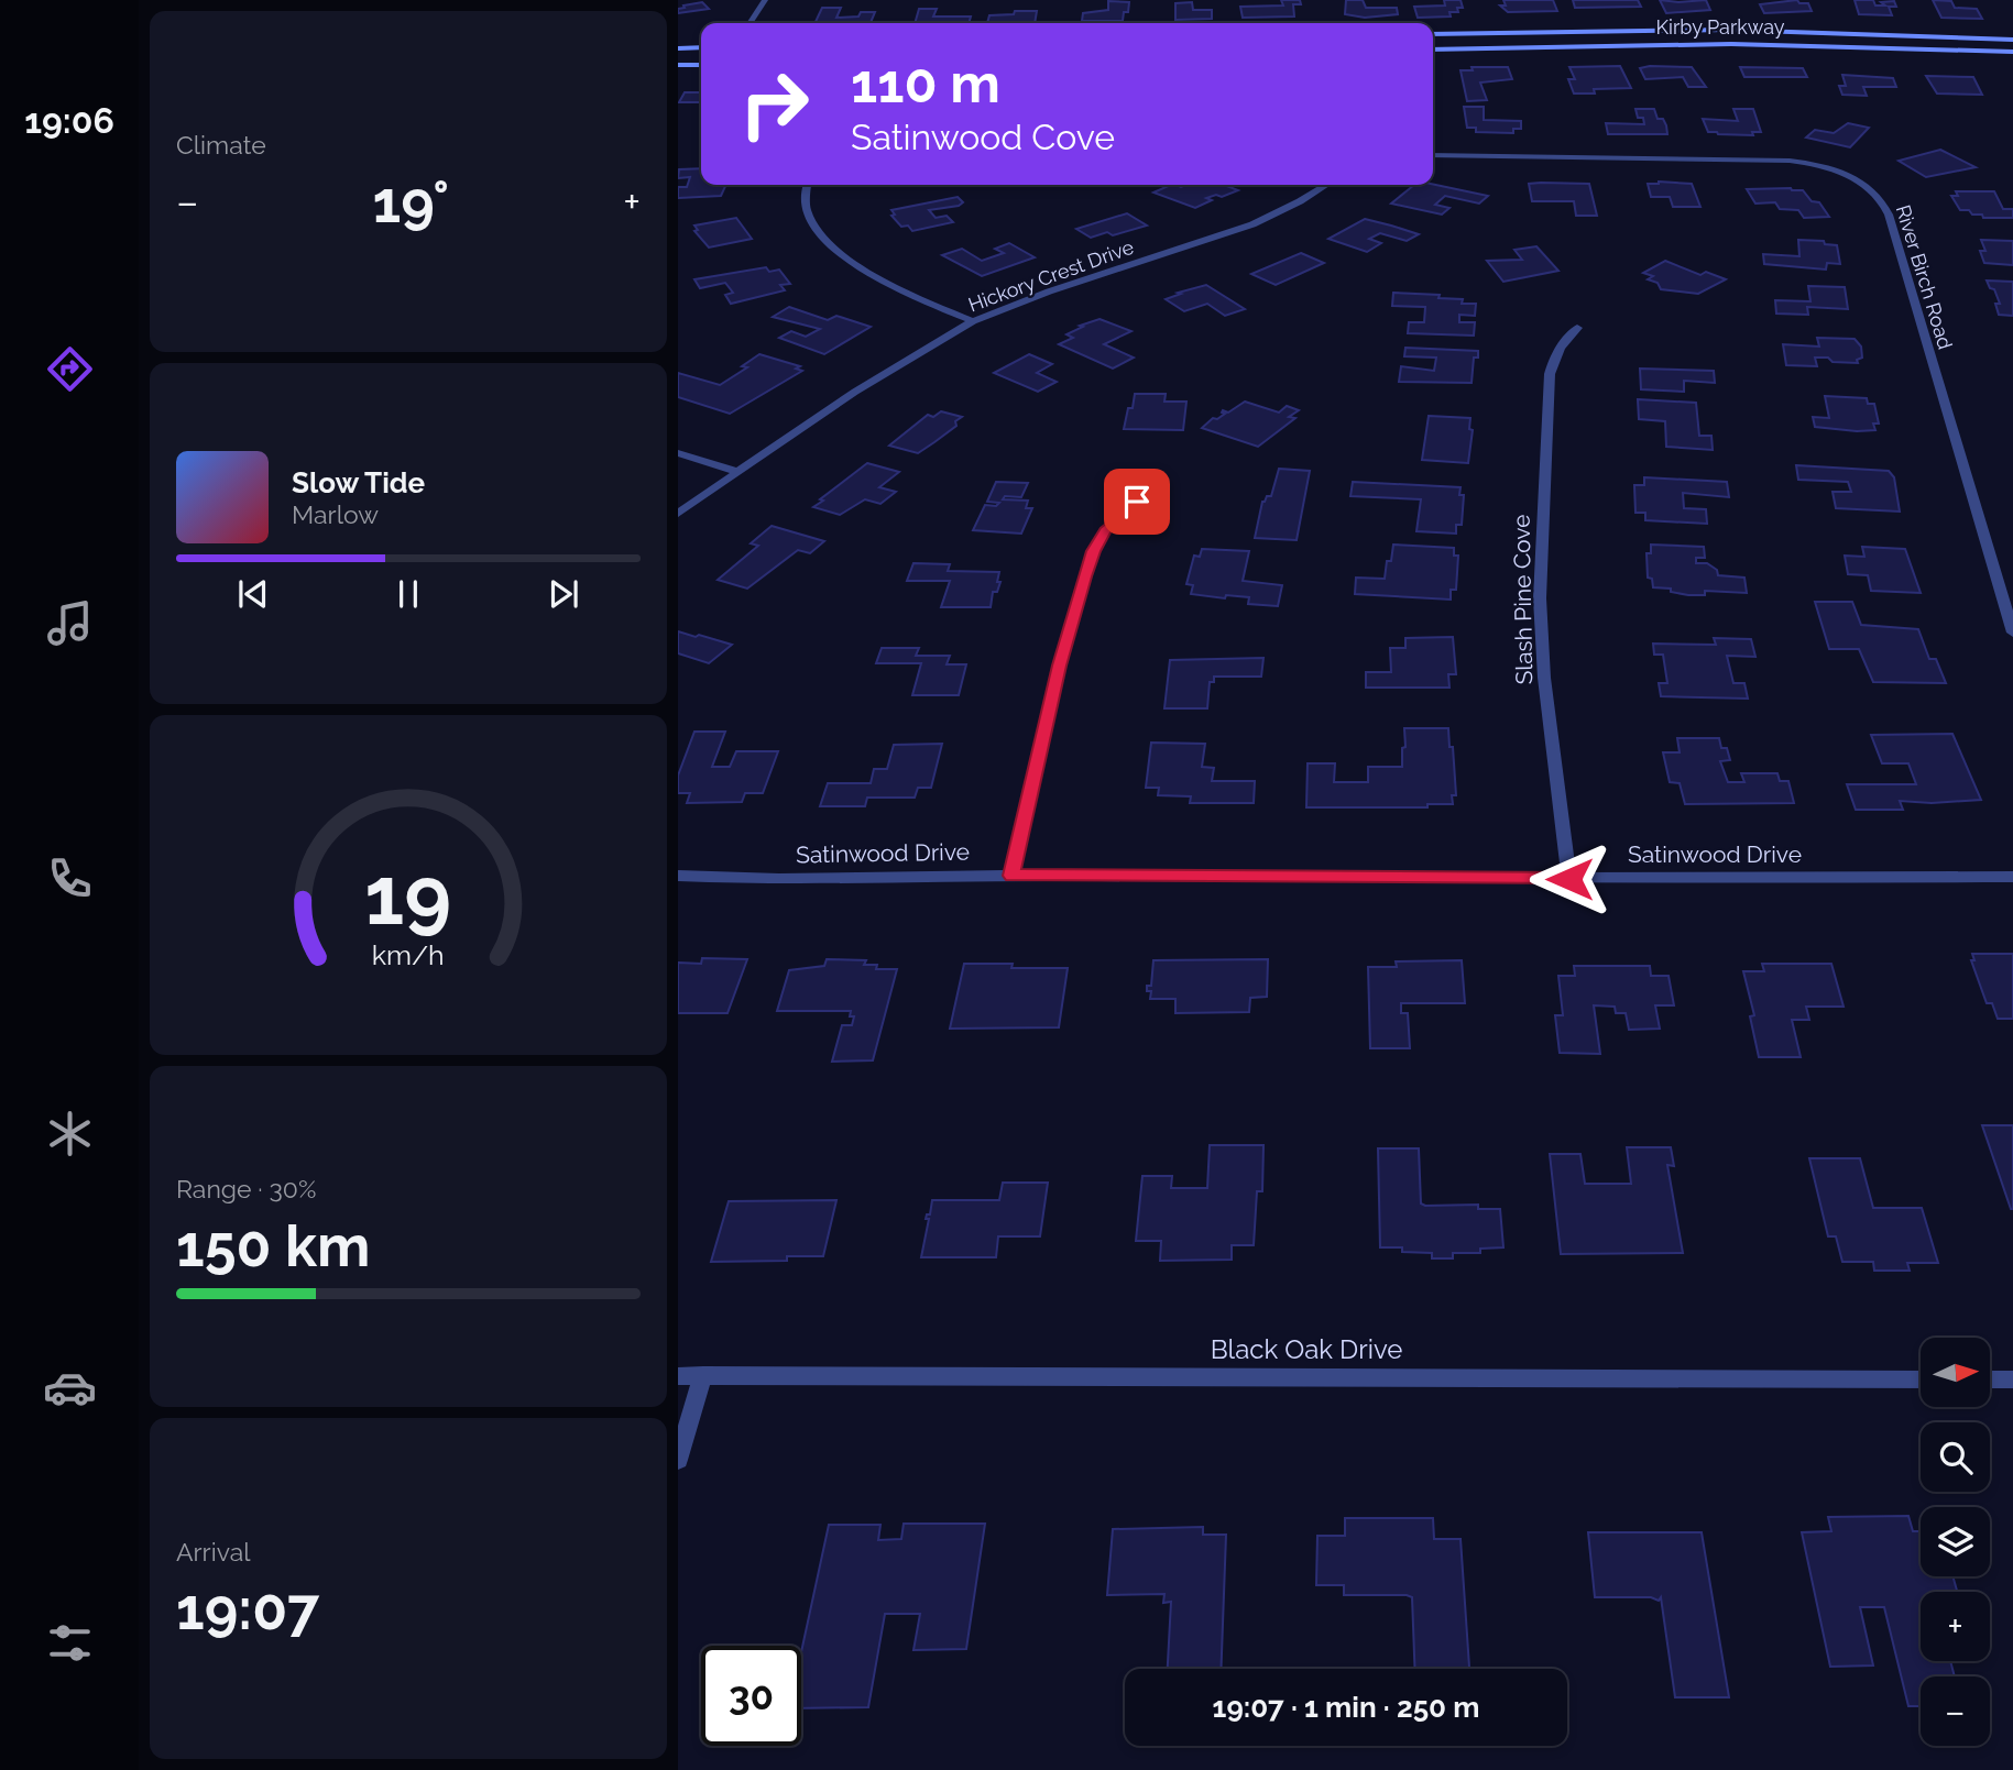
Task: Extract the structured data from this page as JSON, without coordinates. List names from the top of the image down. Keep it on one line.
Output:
{"streets":{"main road":["Kirby Parkway"],"street":["Hickory Crest Drive","River Birch Road","Slash Pine Cove","Satinwood Drive","Black Oak Drive"]},"crossings":[["Slash Pine Cove","Satinwood Drive"]],"north":"right","page":{"tabs":"19:06","tile":["Climate",["Range · 30%","150 km"],["Arrival","19:07"]],"turn":["110 m","Satinwood Cove"],"heat":["−","19°","+"],"song":["Slow Tide","Marlow"],"map_buttons":["+","−"],"limit":"30","trip":"19:07 · 1 min · 250 m","gauge":["19","km/h"]}}
